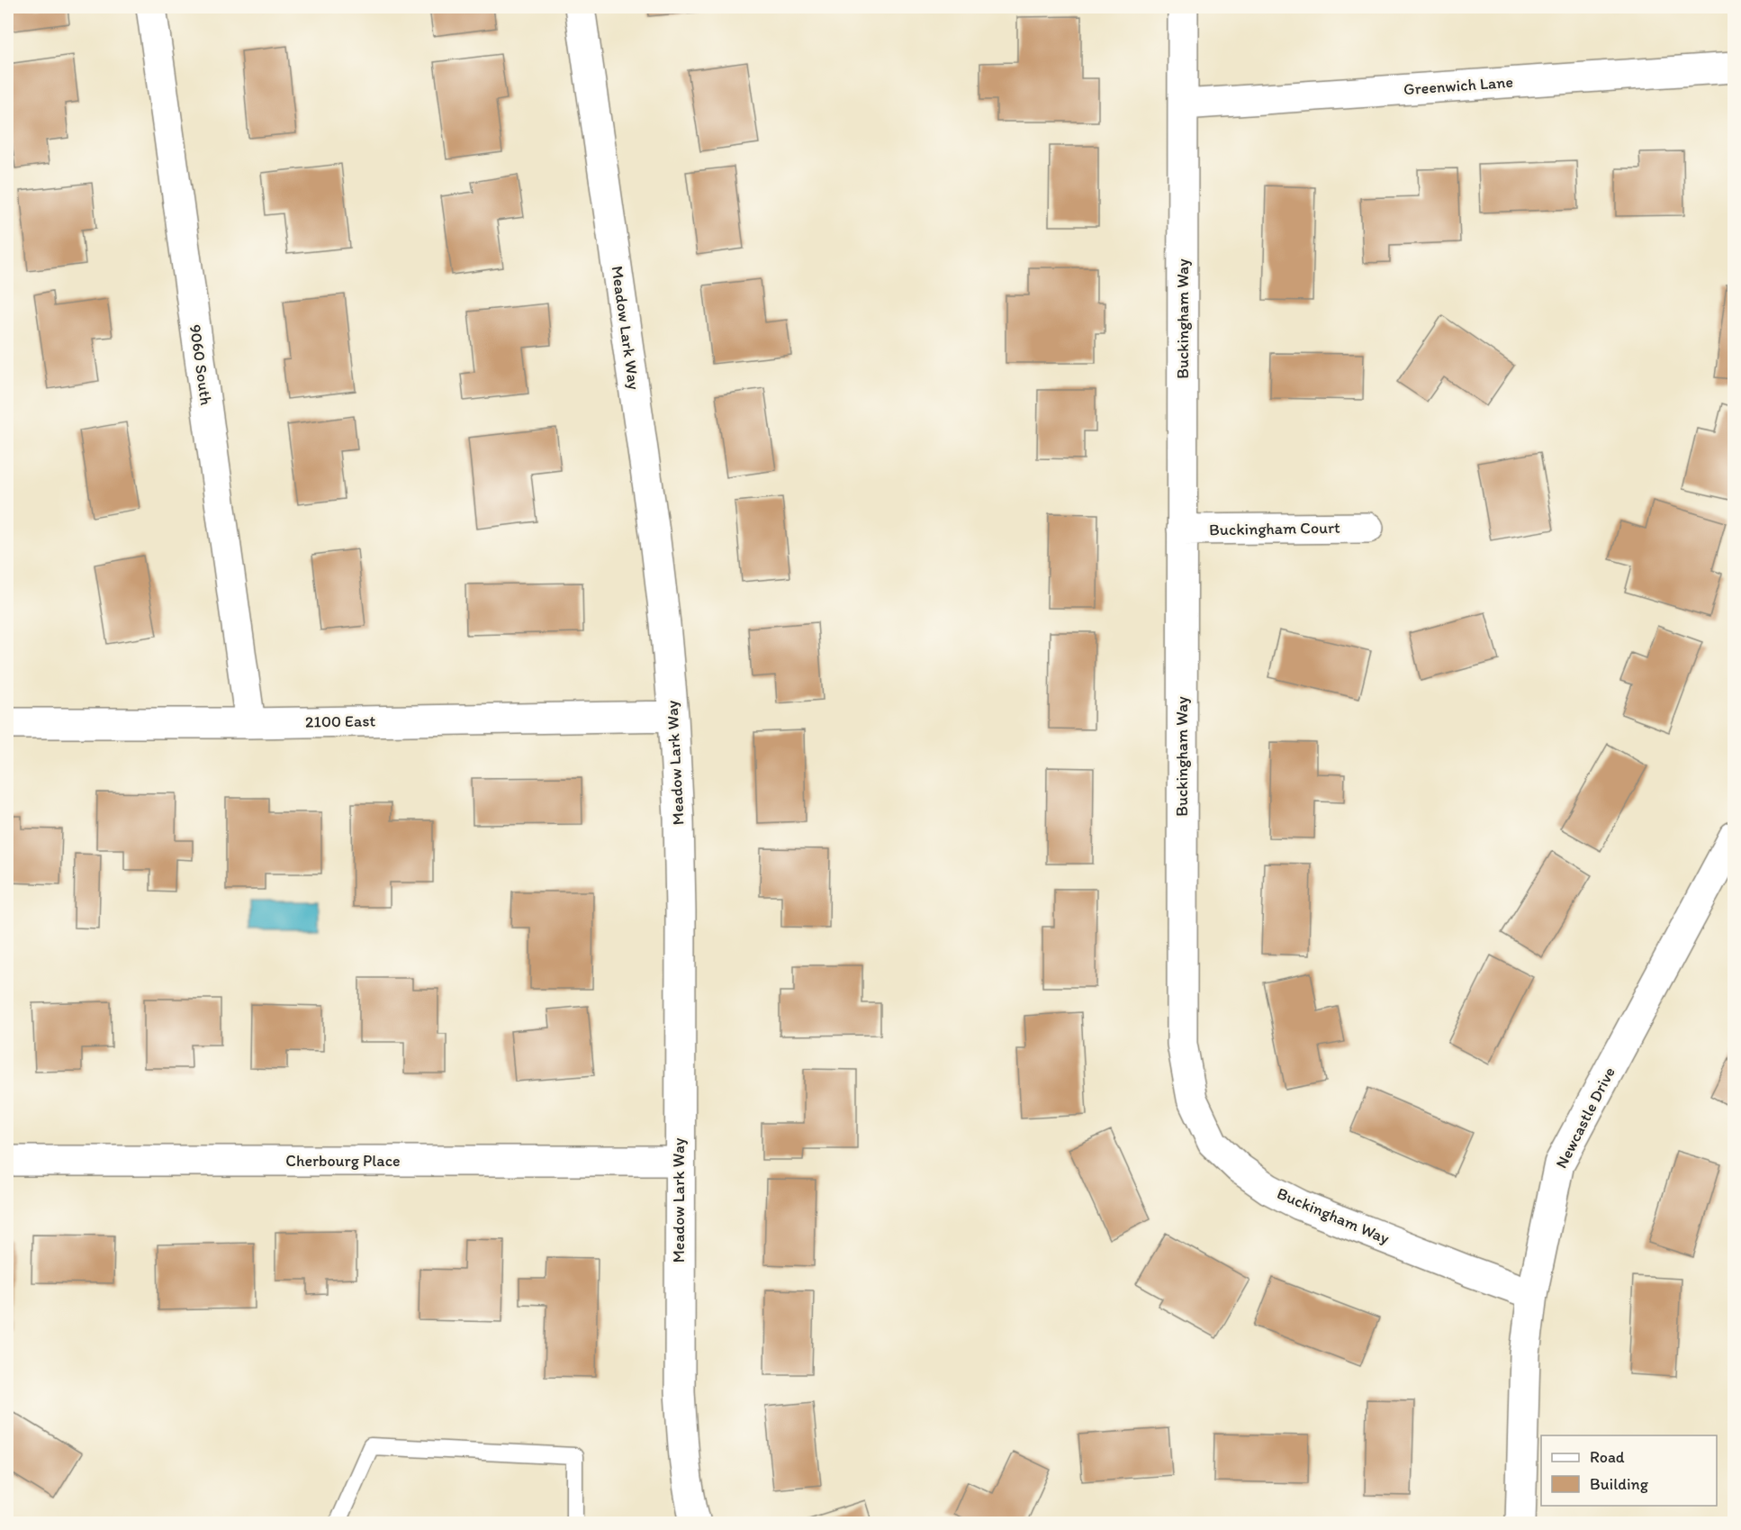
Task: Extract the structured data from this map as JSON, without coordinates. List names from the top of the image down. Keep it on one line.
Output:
{"streets":{"street":["Greenwich Lane","Buckingham Way","Meadow Lark Way","9060 South","Buckingham Court","2100 East","Newcastle Drive","Cherbourg Place"]},"crossings":[["Greenwich Lane","Buckingham Way"],["Buckingham Way","Buckingham Court"],["Buckingham Way","Newcastle Drive"],["Meadow Lark Way","2100 East"],["Meadow Lark Way","Cherbourg Place"],["9060 South","2100 East"]],"legend":["Road","Building"]}
